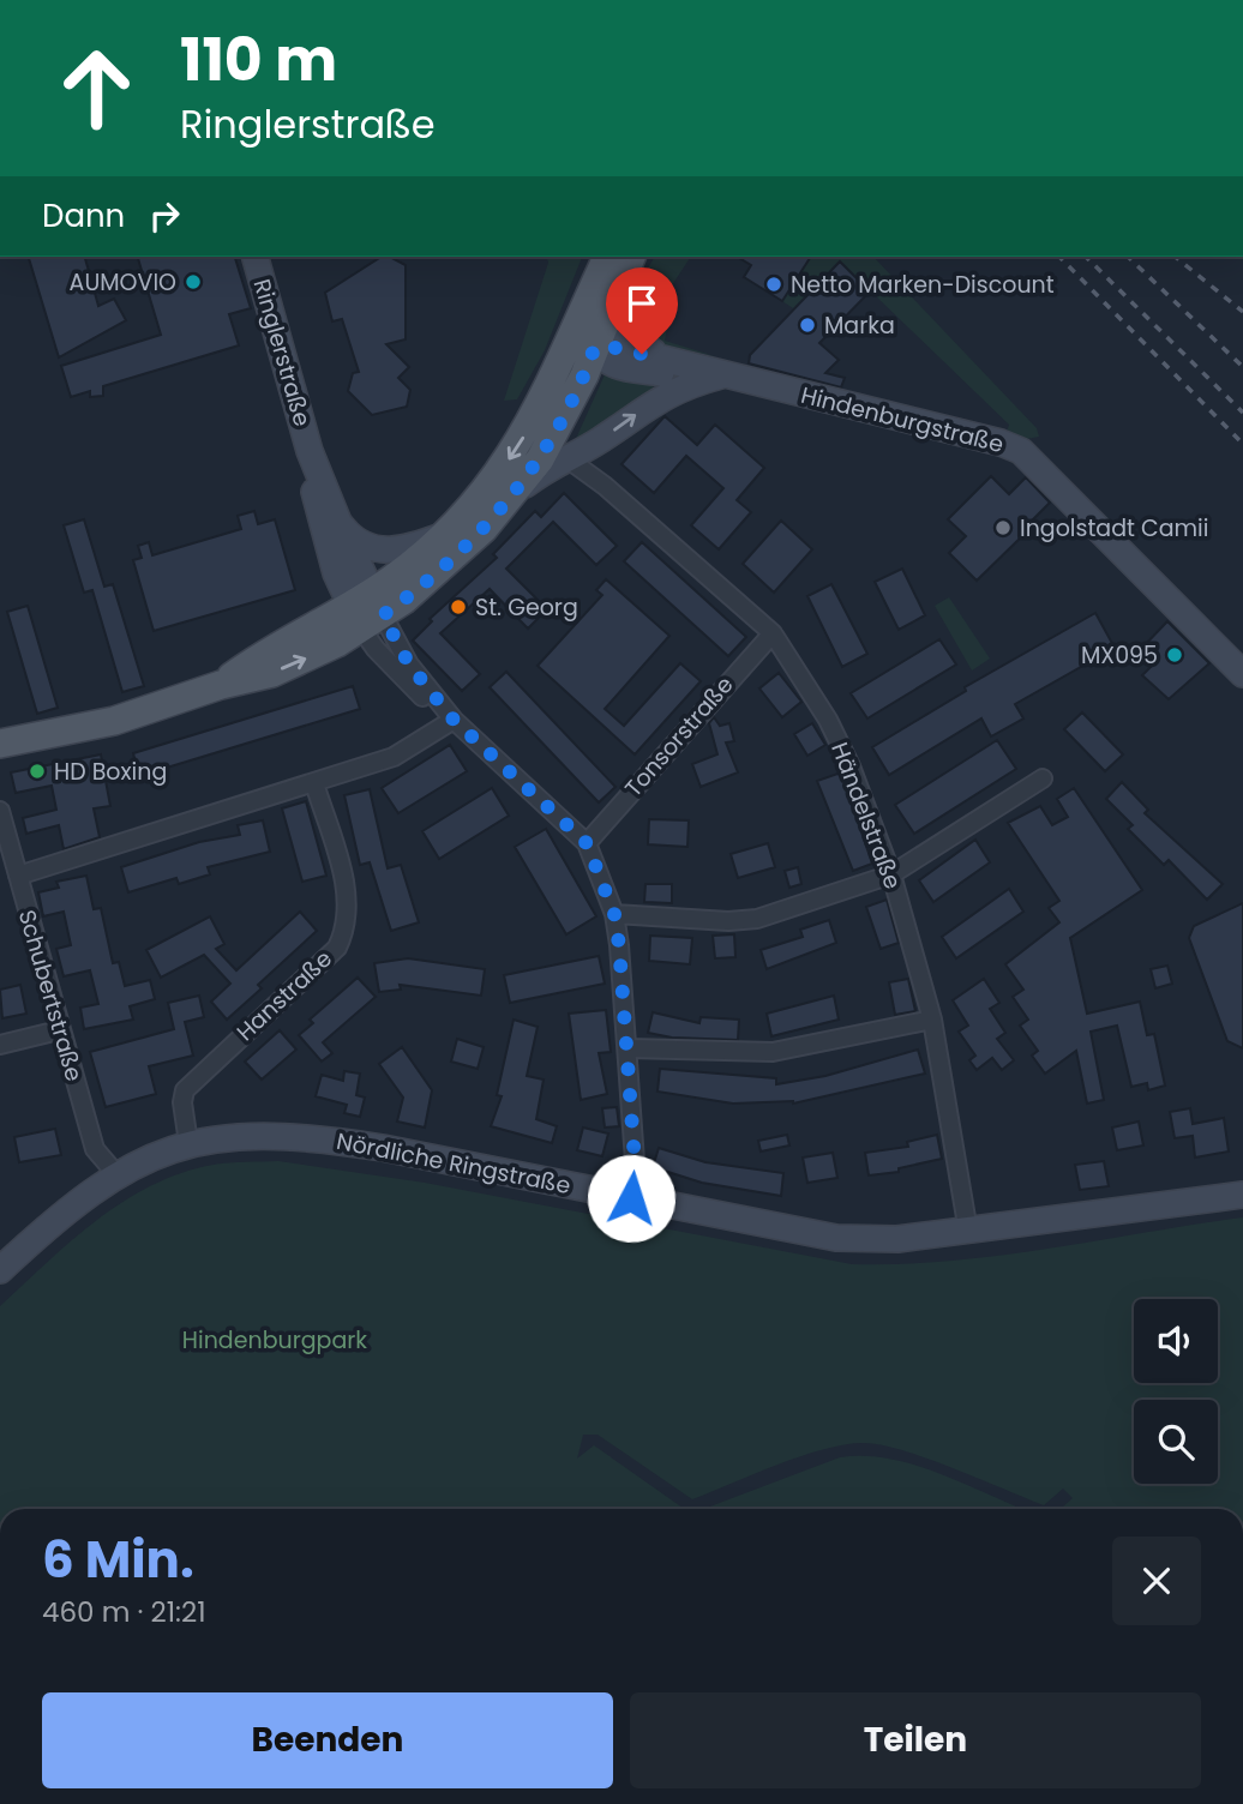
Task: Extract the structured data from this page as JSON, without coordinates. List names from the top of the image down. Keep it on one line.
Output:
{"streets":{"street":["Ringlerstraße","Hindenburgstraße","Tonsorstraße","Händelstraße","Schubertstraße","Hanstraße","Nördliche Ringstraße"]},"crossings":[["Ringlerstraße","Tonsorstraße"],["Ringlerstraße","Nördliche Ringstraße"],["Tonsorstraße","Händelstraße"],["Händelstraße","Nördliche Ringstraße"],["Schubertstraße","Nördliche Ringstraße"],["Hanstraße","Nördliche Ringstraße"]],"parks":["Hindenburgpark"],"places":["AUMOVIO","Netto Marken-Discount","Marka","Ingolstadt Camii","St. Georg","MX095","HD Boxing"],"page":{"turn":["110 m","Ringlerstraße"],"then":"Dann","heading":["6 Min.","460 m · 21:21"],"buttons":["Beenden","Teilen"]}}
